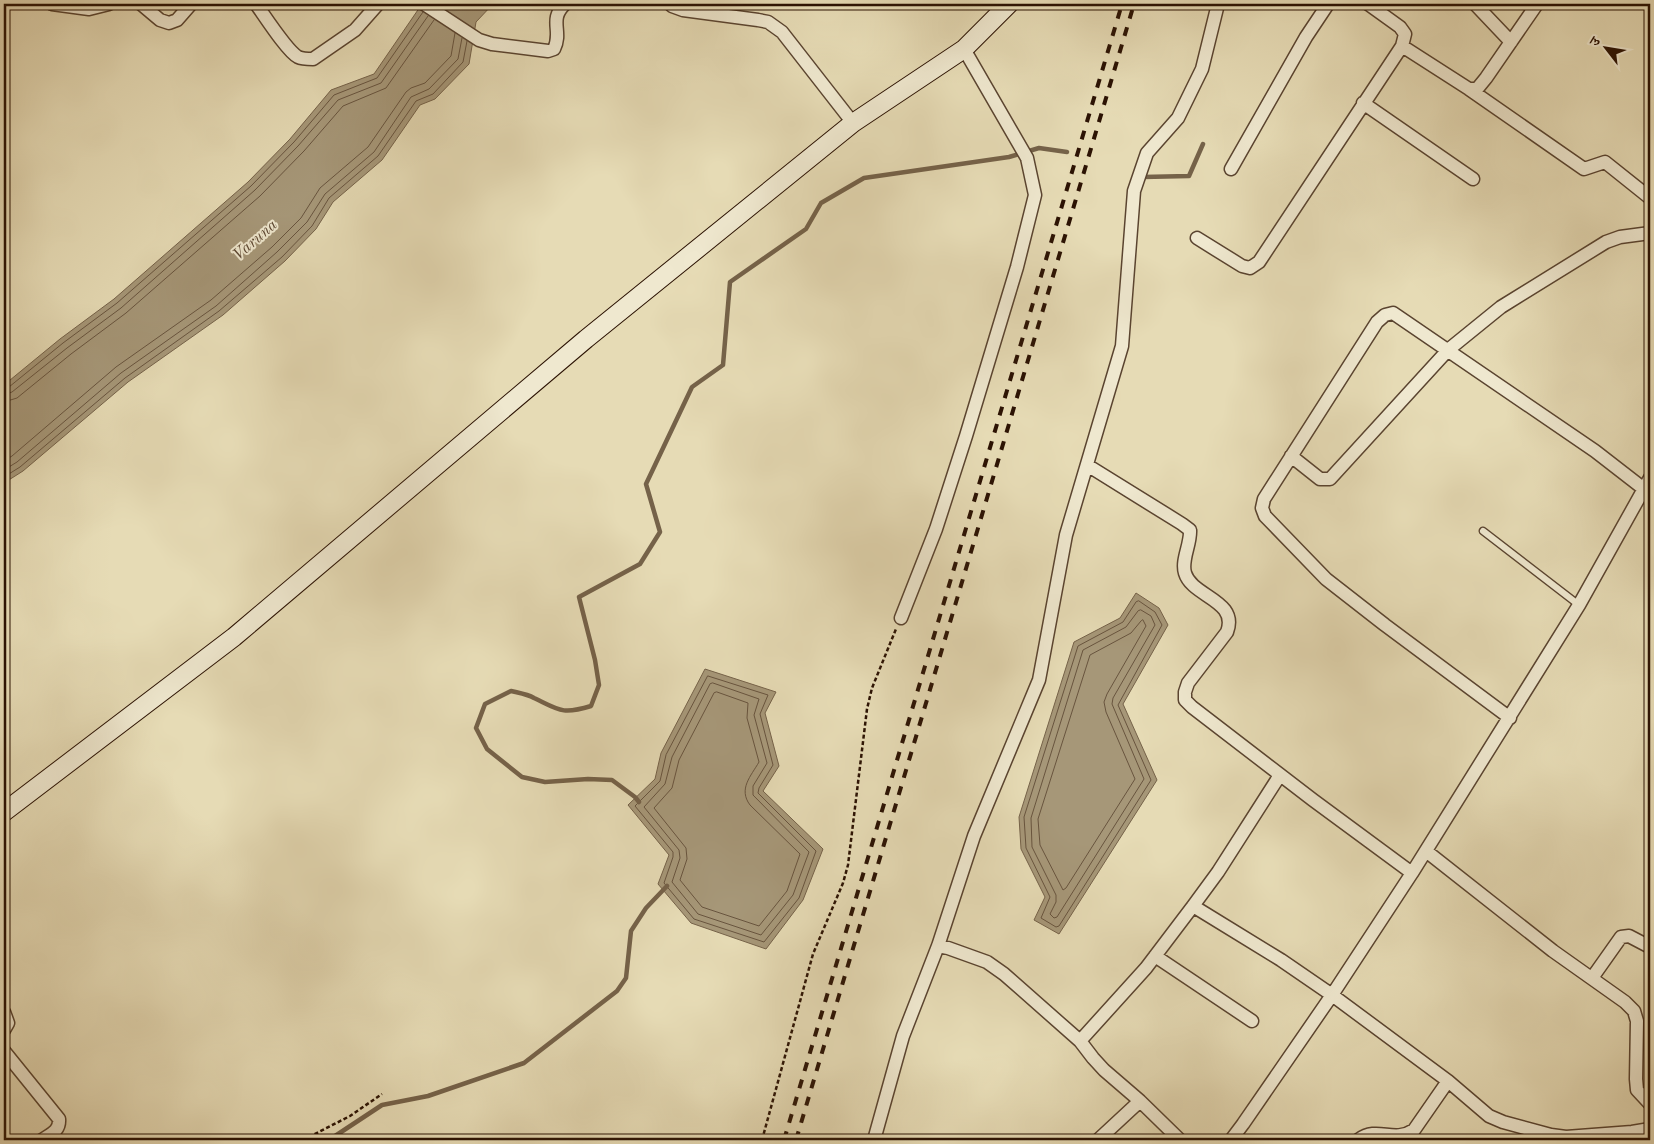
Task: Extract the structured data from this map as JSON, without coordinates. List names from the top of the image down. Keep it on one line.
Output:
{"water":["Varuna"],"north":"top left"}
